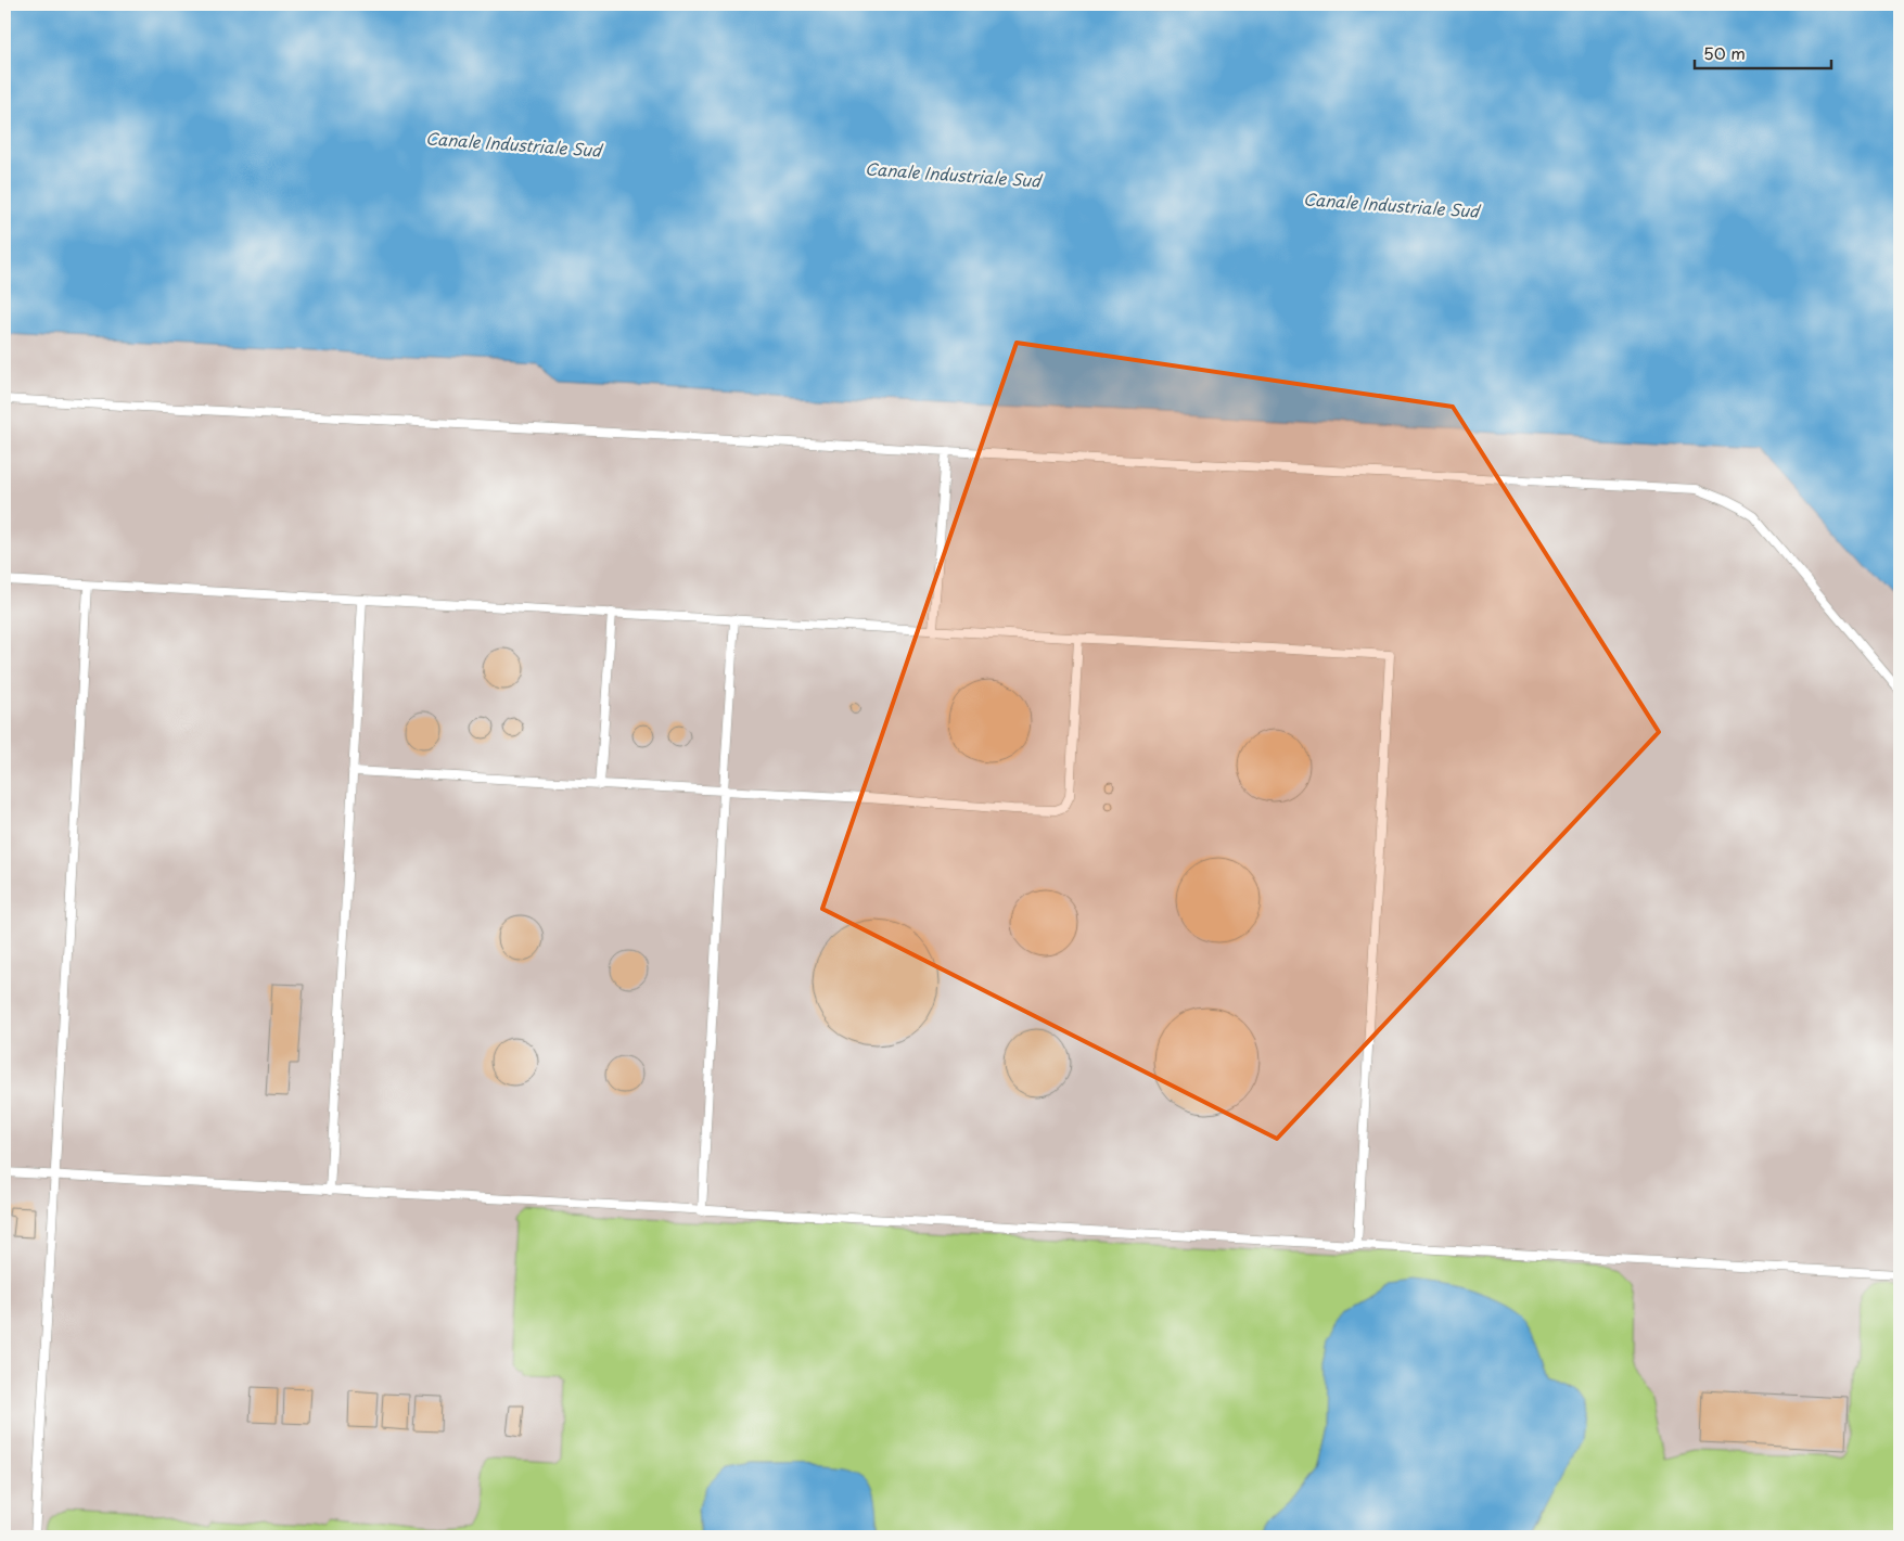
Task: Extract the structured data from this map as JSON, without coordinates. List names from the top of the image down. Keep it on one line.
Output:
{"water":["Canale Industriale Sud"],"scale_bar":"50 m"}
